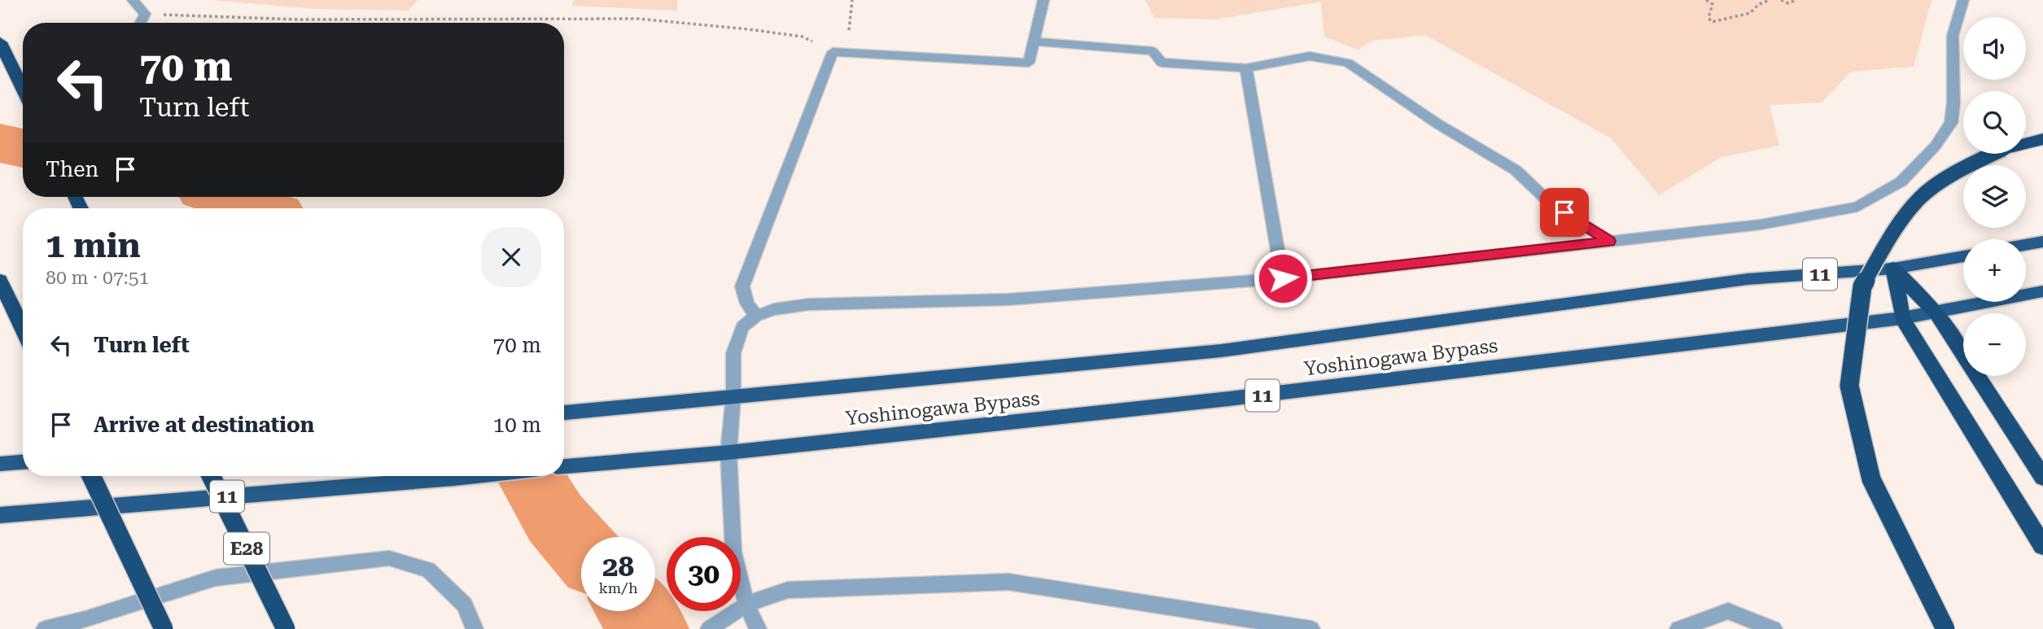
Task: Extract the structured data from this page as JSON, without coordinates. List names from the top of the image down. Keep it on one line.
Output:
{"streets":{"highway":["11","Yoshinogawa Bypass","E28"]},"page":{"map_buttons":["+","−"],"turn":["70 m","Turn left"],"then":"Then","heading":["1 min","80 m · 07:51"],"list":[{"name":"Turn left","value":"70 m"},{"name":"Arrive at destination","value":"10 m"}],"speed":"28 km/h","limit":"30"}}
